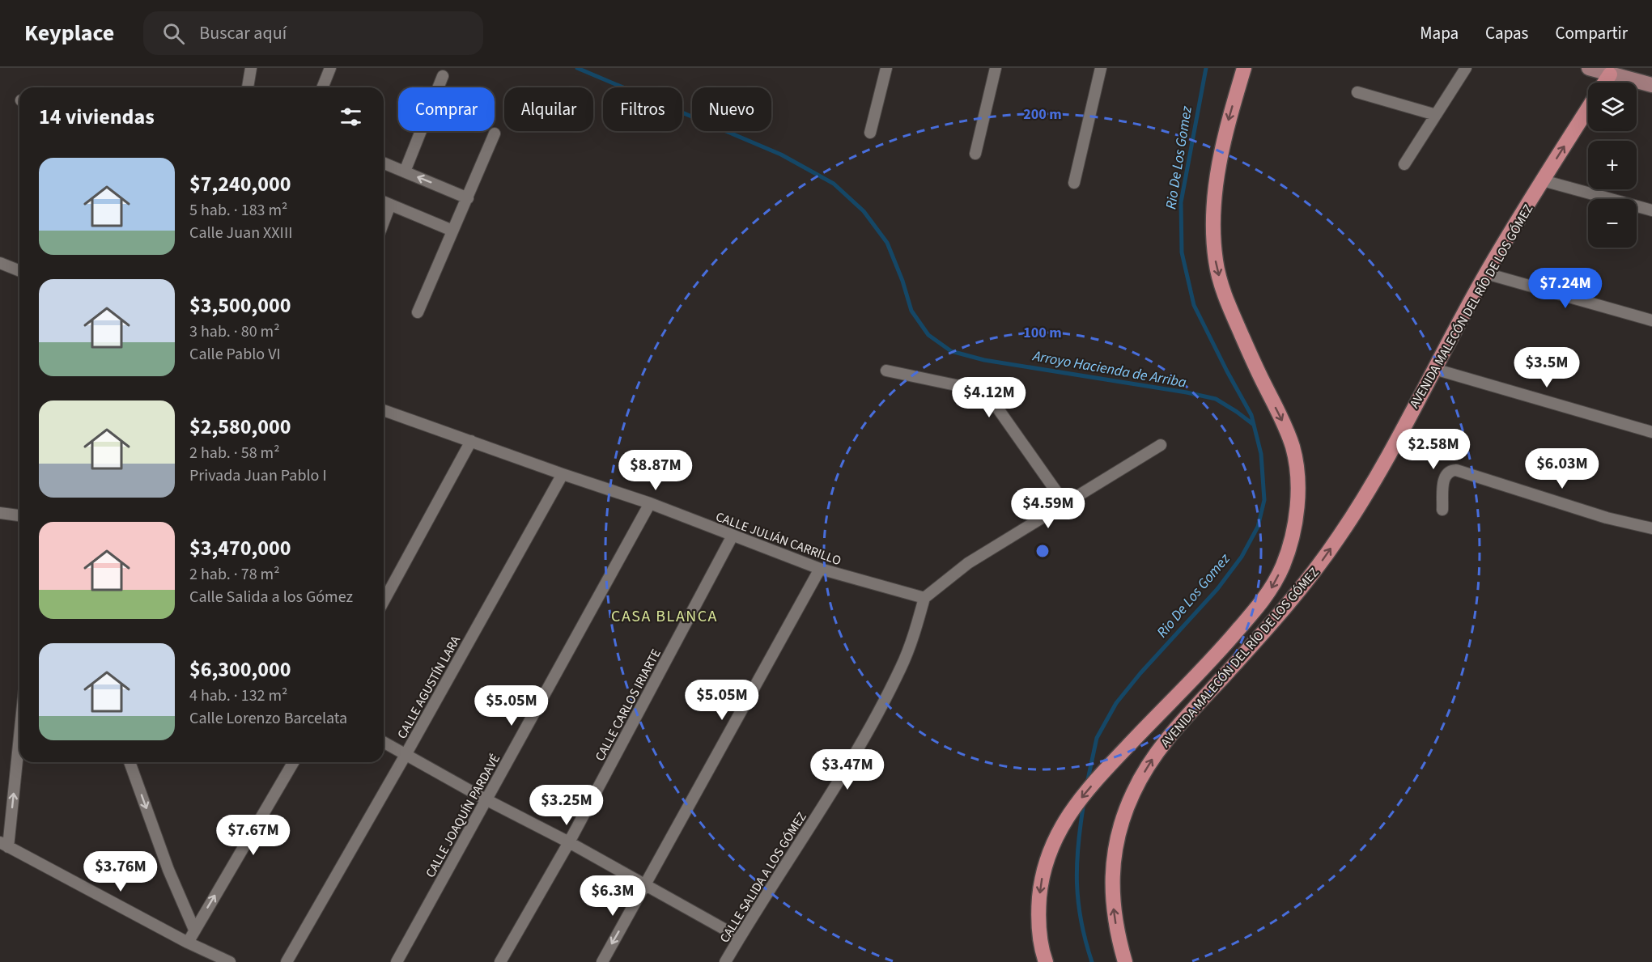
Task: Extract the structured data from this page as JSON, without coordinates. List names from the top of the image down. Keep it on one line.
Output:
{"streets":{"main road":["AVENIDA MALECÓN DEL RÍO DE LOS GÓMEZ"],"street":["CALLE JULIÁN CARRILLO","CALLE AGUSTÍN LARA","CALLE CARLOS IRIARTE","CALLE JOAQUÍN PARDAVÉ","CALLE SALIDA A LOS GÓMEZ"]},"crossings":[["CALLE JULIÁN CARRILLO","CALLE AGUSTÍN LARA"],["CALLE JULIÁN CARRILLO","CALLE CARLOS IRIARTE"],["CALLE JULIÁN CARRILLO","CALLE JOAQUÍN PARDAVÉ"],["CALLE JULIÁN CARRILLO","CALLE SALIDA A LOS GÓMEZ"]],"districts":["CASA BLANCA"],"water":["Rio De Los Gomez","Arroyo Hacienda de Arriba"],"page":{"header":"Keyplace","search":"Buscar aquí","nav":["Mapa","Capas","Compartir"],"map_buttons":["+","−"],"chip":["Comprar","Alquilar","Filtros","Nuevo"],"heading":"14 viviendas","list":[{"name":"$7,240,000","note":"5 hab. · 183 m² · Calle Juan XXIII"},{"name":"$3,500,000","note":"3 hab. · 80 m² · Calle Pablo VI"},{"name":"$2,580,000","note":"2 hab. · 58 m² · Privada Juan Pablo I"},{"name":"$3,470,000","note":"2 hab. · 78 m² · Calle Salida a los Gómez"},{"name":"$6,300,000","note":"4 hab. · 132 m² · Calle Lorenzo Barcelata"}],"price":["$7.24M","$3.5M","$4.12M","$2.58M","$6.03M","$8.87M","$4.59M","$5.05M","$5.05M","$3.47M","$3.25M","$7.67M","$3.76M","$6.3M"]},"rings":["200 m","100 m"]}
